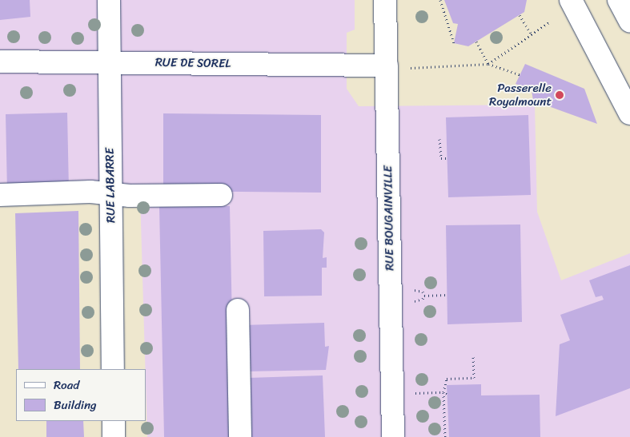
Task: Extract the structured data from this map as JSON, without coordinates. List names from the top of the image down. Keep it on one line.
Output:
{"streets":{"main road":["RUE DE SOREL","RUE LABARRE","RUE BOUGAINVILLE"]},"crossings":[["RUE DE SOREL","RUE LABARRE"],["RUE DE SOREL","RUE BOUGAINVILLE"]],"places":["Passerelle Royalmount"],"legend":["Road","Building"]}
